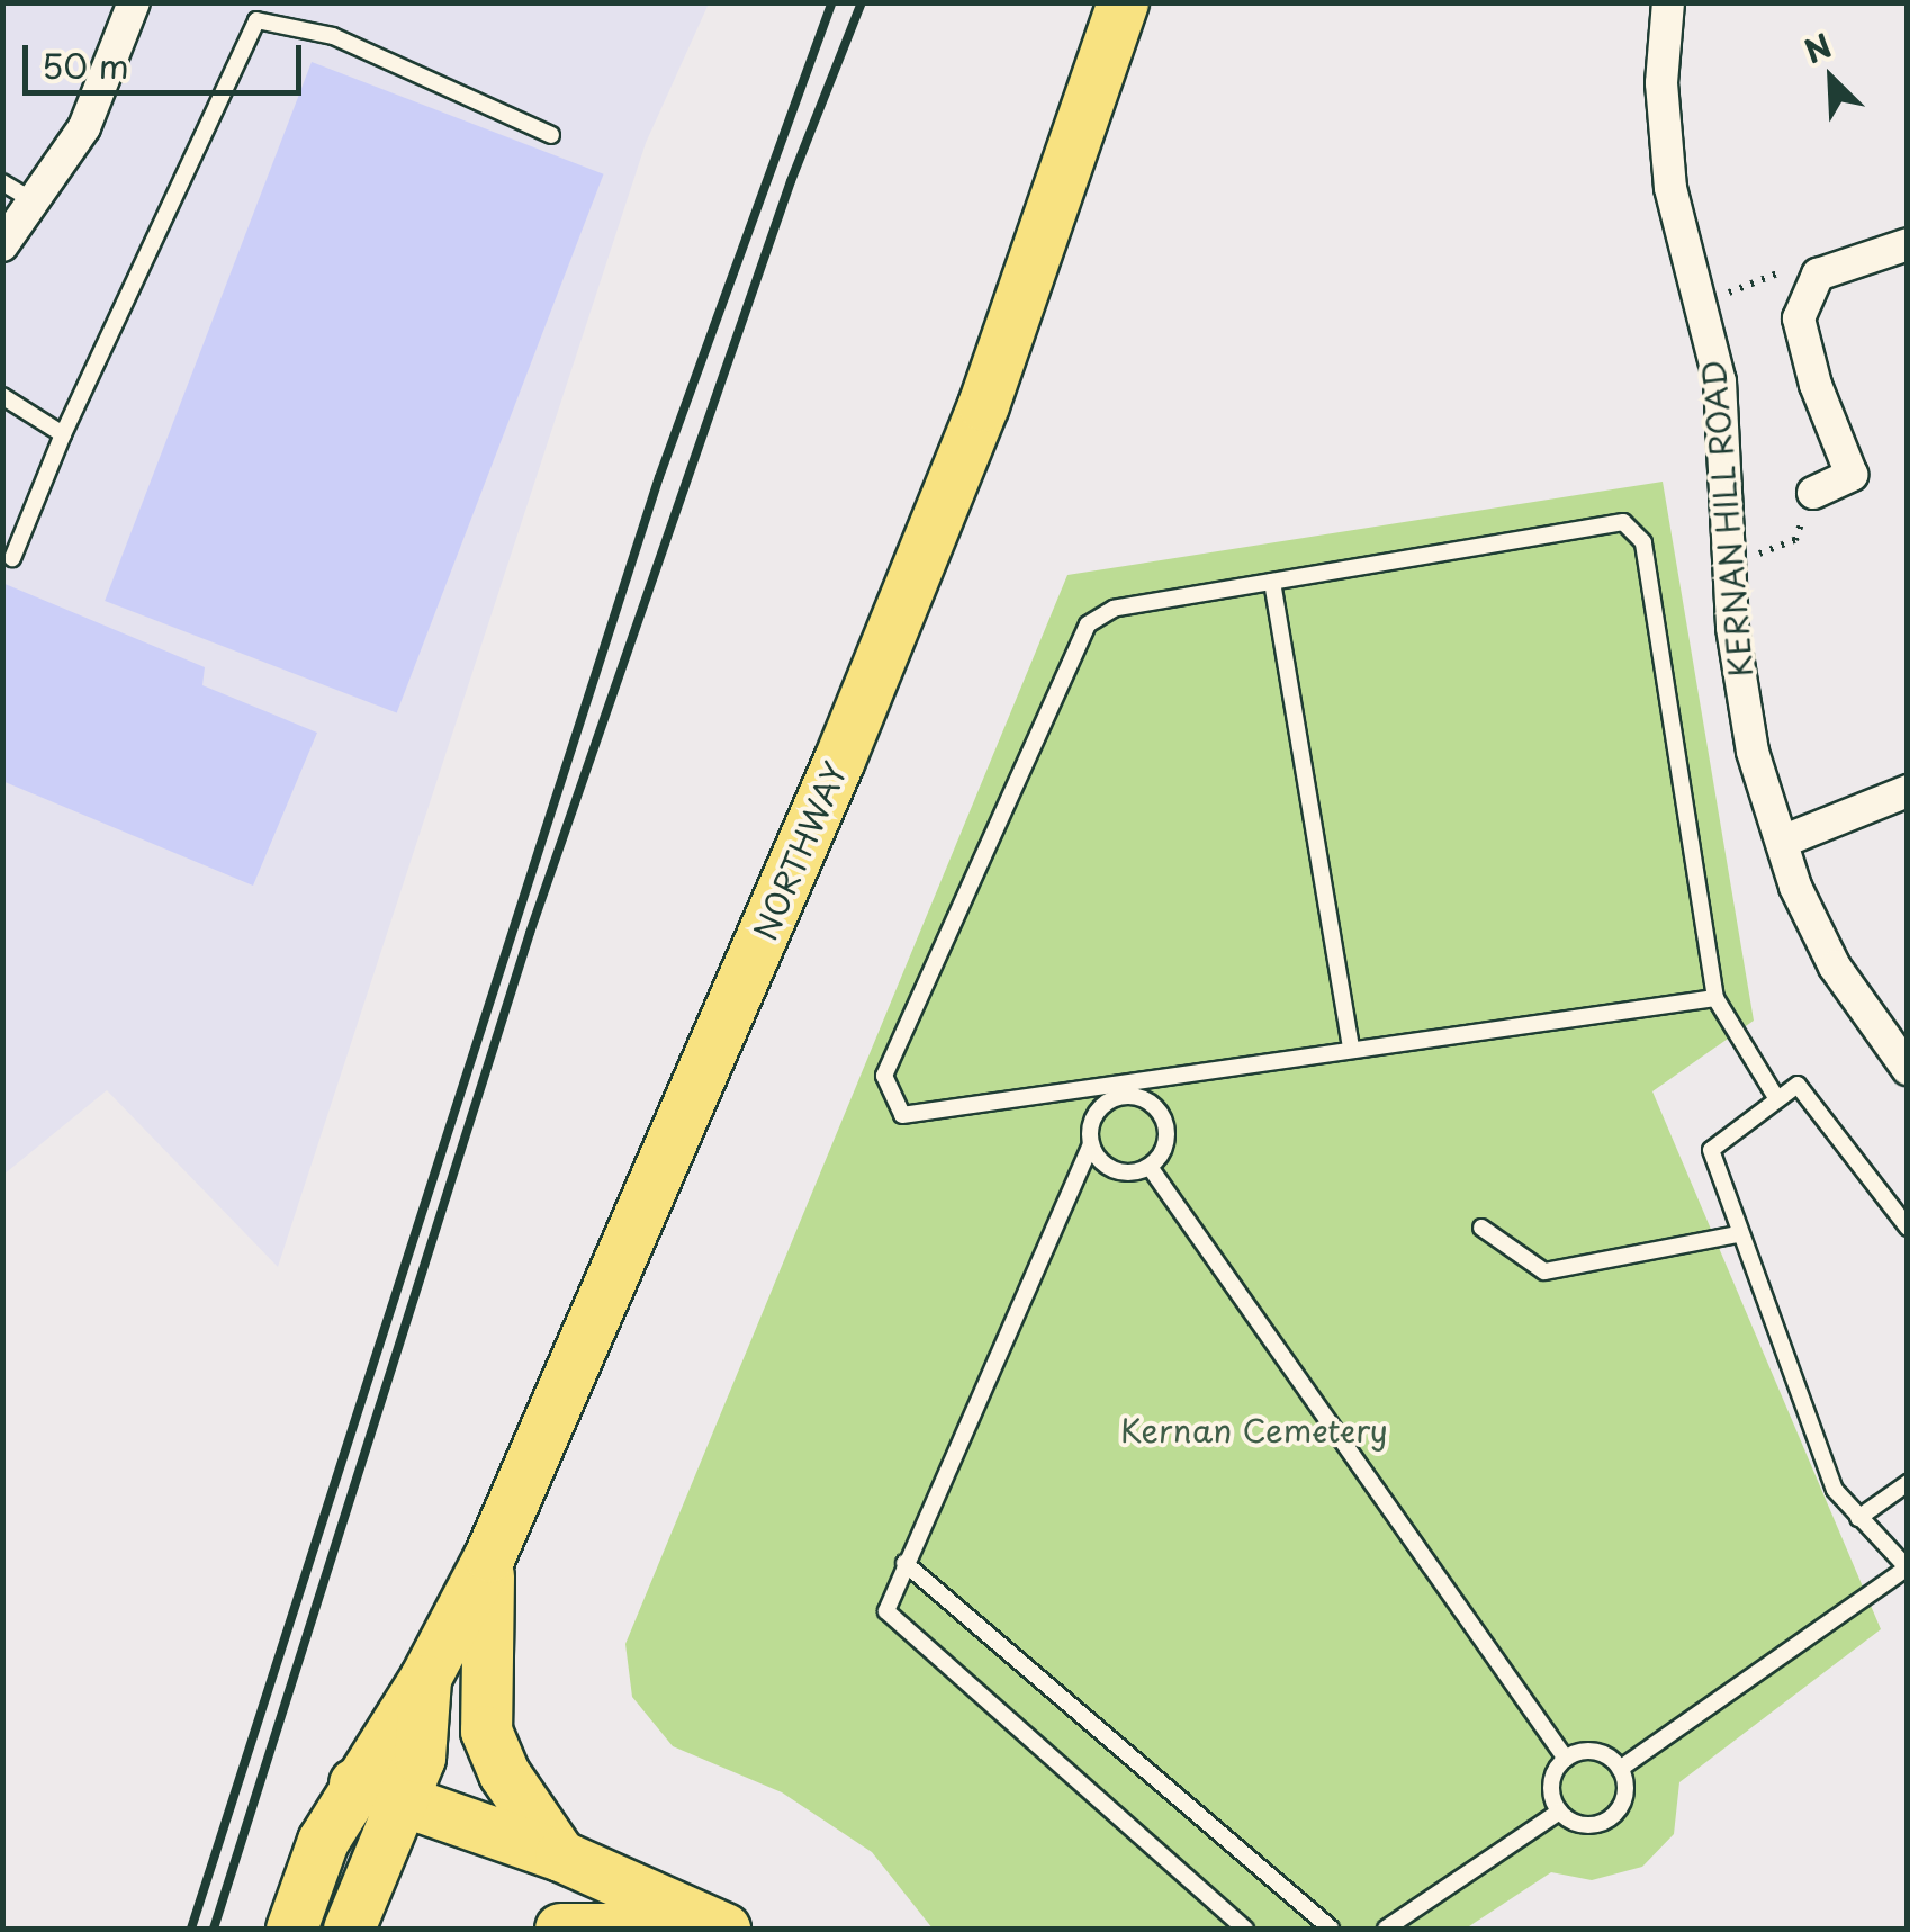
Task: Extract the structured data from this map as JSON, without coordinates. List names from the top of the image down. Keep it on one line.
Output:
{"streets":{"highway":["NORTHWAY"],"street":["KERNAN HILL ROAD"]},"parks":["Kernan Cemetery"],"scale_bar":"50 m","north":"top left"}
